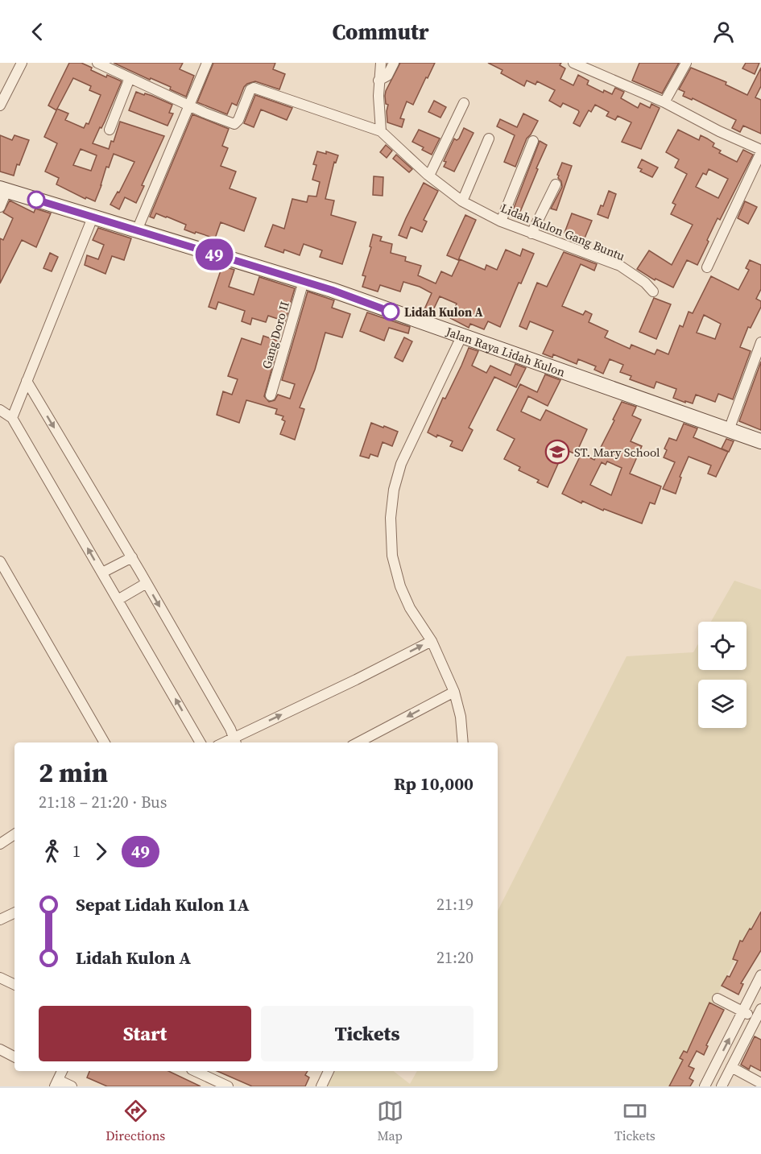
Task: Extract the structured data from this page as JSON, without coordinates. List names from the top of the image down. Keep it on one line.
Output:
{"streets":{"main road":["Jalan Raya Lidah Kulon"],"street":["Lidah Kulon Gang Buntu","Gang Doro II"]},"crossings":[["Gang Doro II","Jalan Raya Lidah Kulon"]],"places":{"other":["Lidah Kulon A"],"school or university":["ST. Mary School"]},"lines":["bus line 49"],"page":{"header":"Commutr","on_map":"49","heading":["2 min","21:18 – 21:20 · Bus","Rp 10,000"],"legs":["1","49"],"list":[{"name":"Sepat Lidah Kulon 1A","value":"21:19"},{"name":"Lidah Kulon A","value":"21:20"}],"buttons":["Start","Tickets"],"tabs":["Directions","Map","Tickets"]}}
